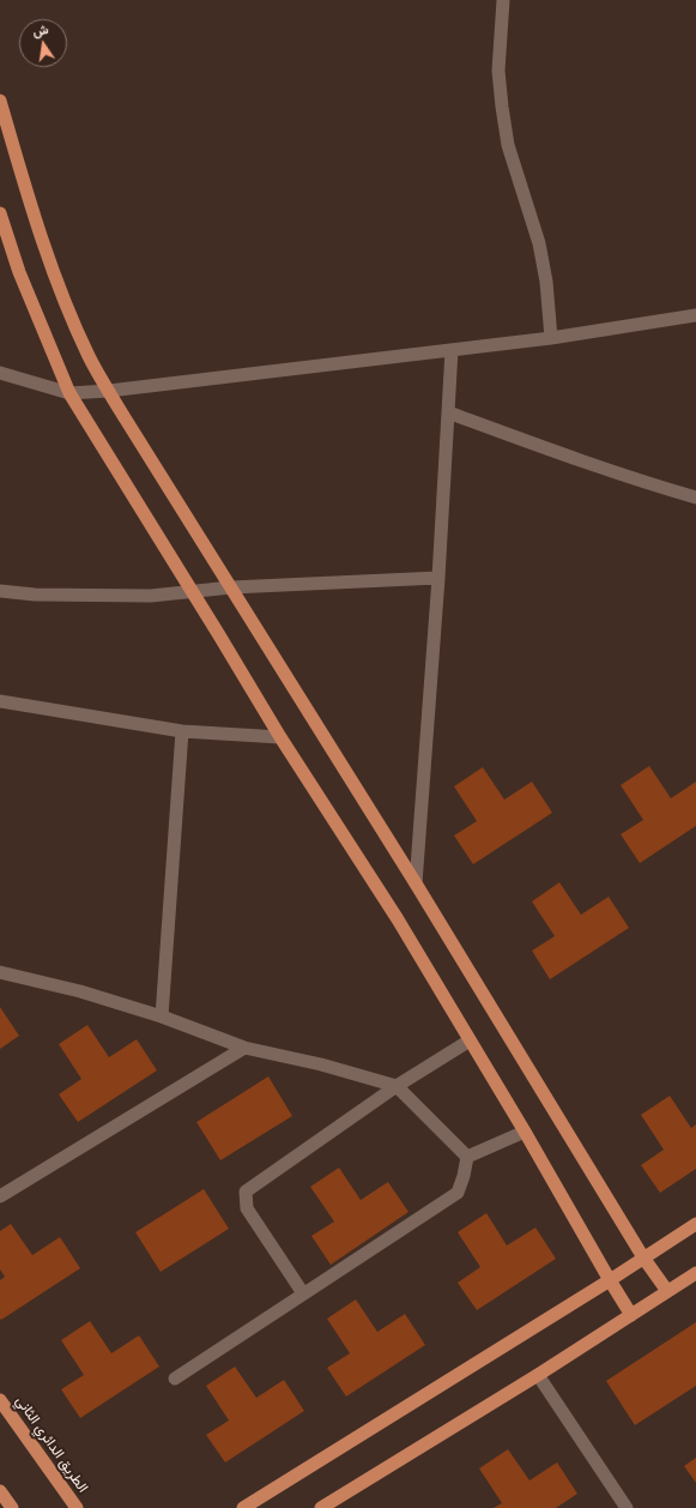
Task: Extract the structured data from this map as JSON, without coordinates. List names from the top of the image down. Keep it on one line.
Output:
{"streets":{"main road":["الطريق الدائري الثاني"]},"north":"top"}
